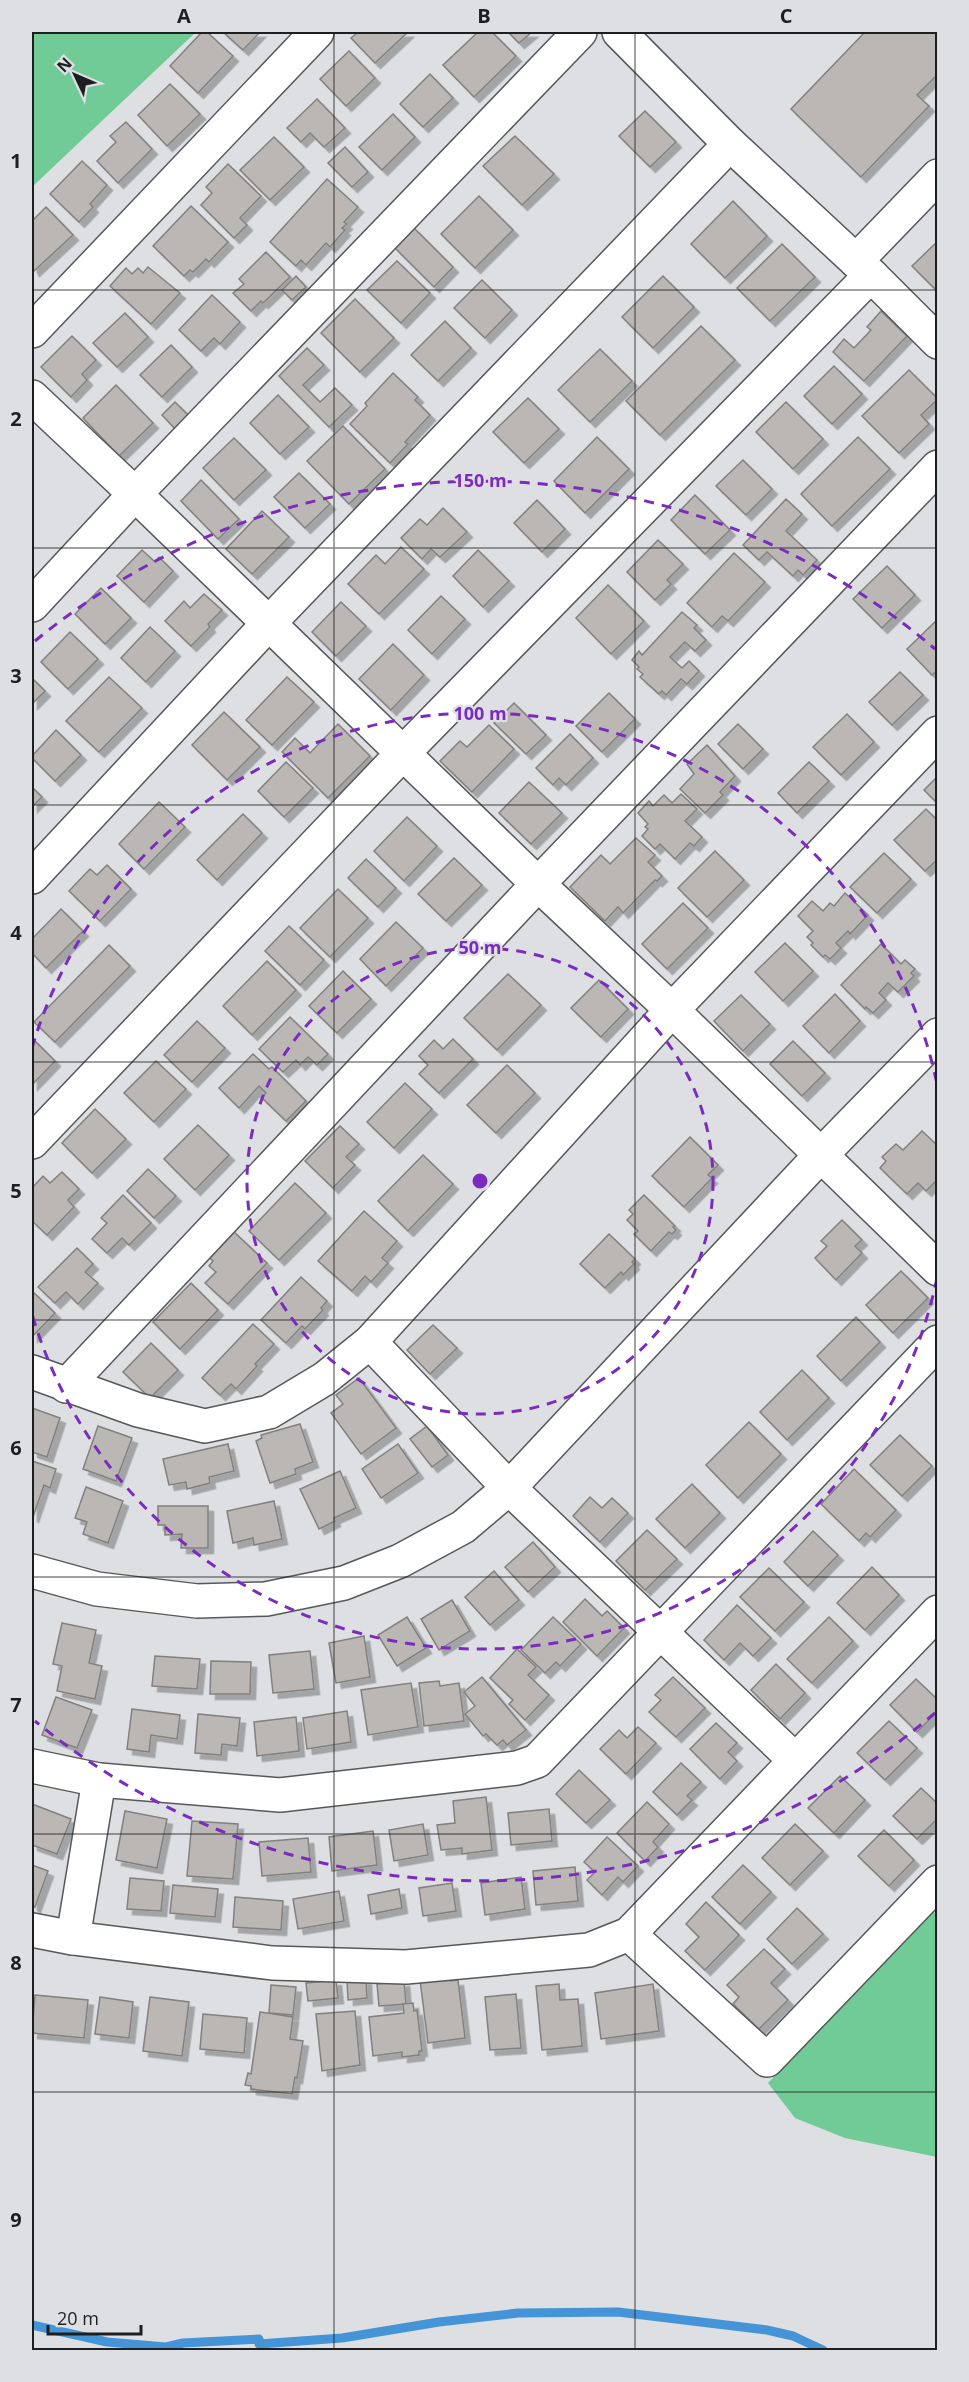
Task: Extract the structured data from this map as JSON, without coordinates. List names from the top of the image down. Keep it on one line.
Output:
{"scale_bar":"20 m","north":"top left","grid":{"columns":["A","B","C"],"rows":["1","2","3","4","5","6","7","8","9"]},"rings":["150 m","100 m","50 m"]}
